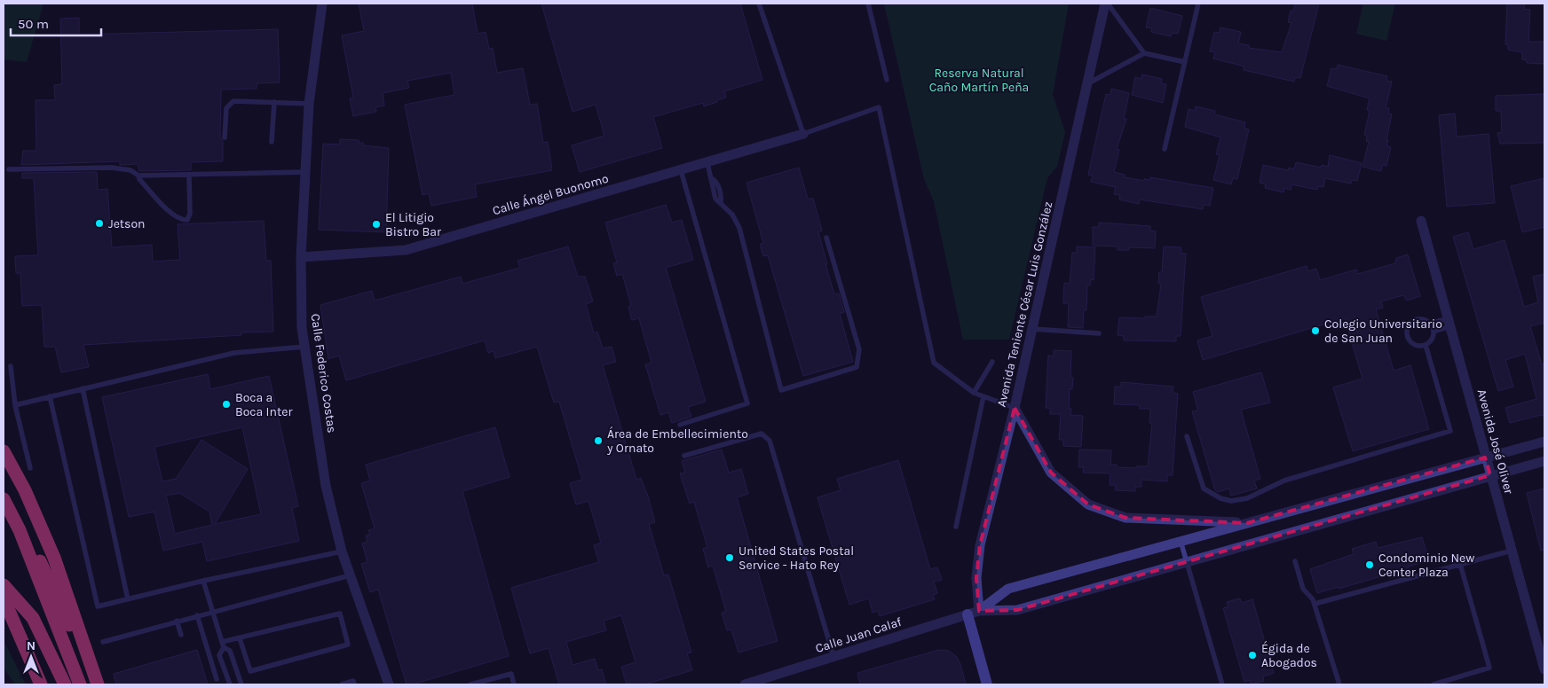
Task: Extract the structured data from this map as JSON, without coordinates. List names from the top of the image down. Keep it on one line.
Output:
{"streets":{"street":["Calle Ángel Buonomo","Avenida Teniente César Luis González","Calle Federico Costas","Avenida José Oliver","Calle Juan Calaf"]},"crossings":[["Calle Ángel Buonomo","Calle Federico Costas"],["Avenida Teniente César Luis González","Calle Juan Calaf"]],"parks":["Reserva Natural Caño Martín Peña"],"places":["Jetson","El Litigio Bistro Bar","Colegio Universitario de San Juan","Boca a Boca Inter","Área de Embellecimiento y Ornato","United States Postal Service - Hato Rey","Condominio New Center Plaza","Égida de Abogados"],"scale_bar":"50 m","north":"top"}
